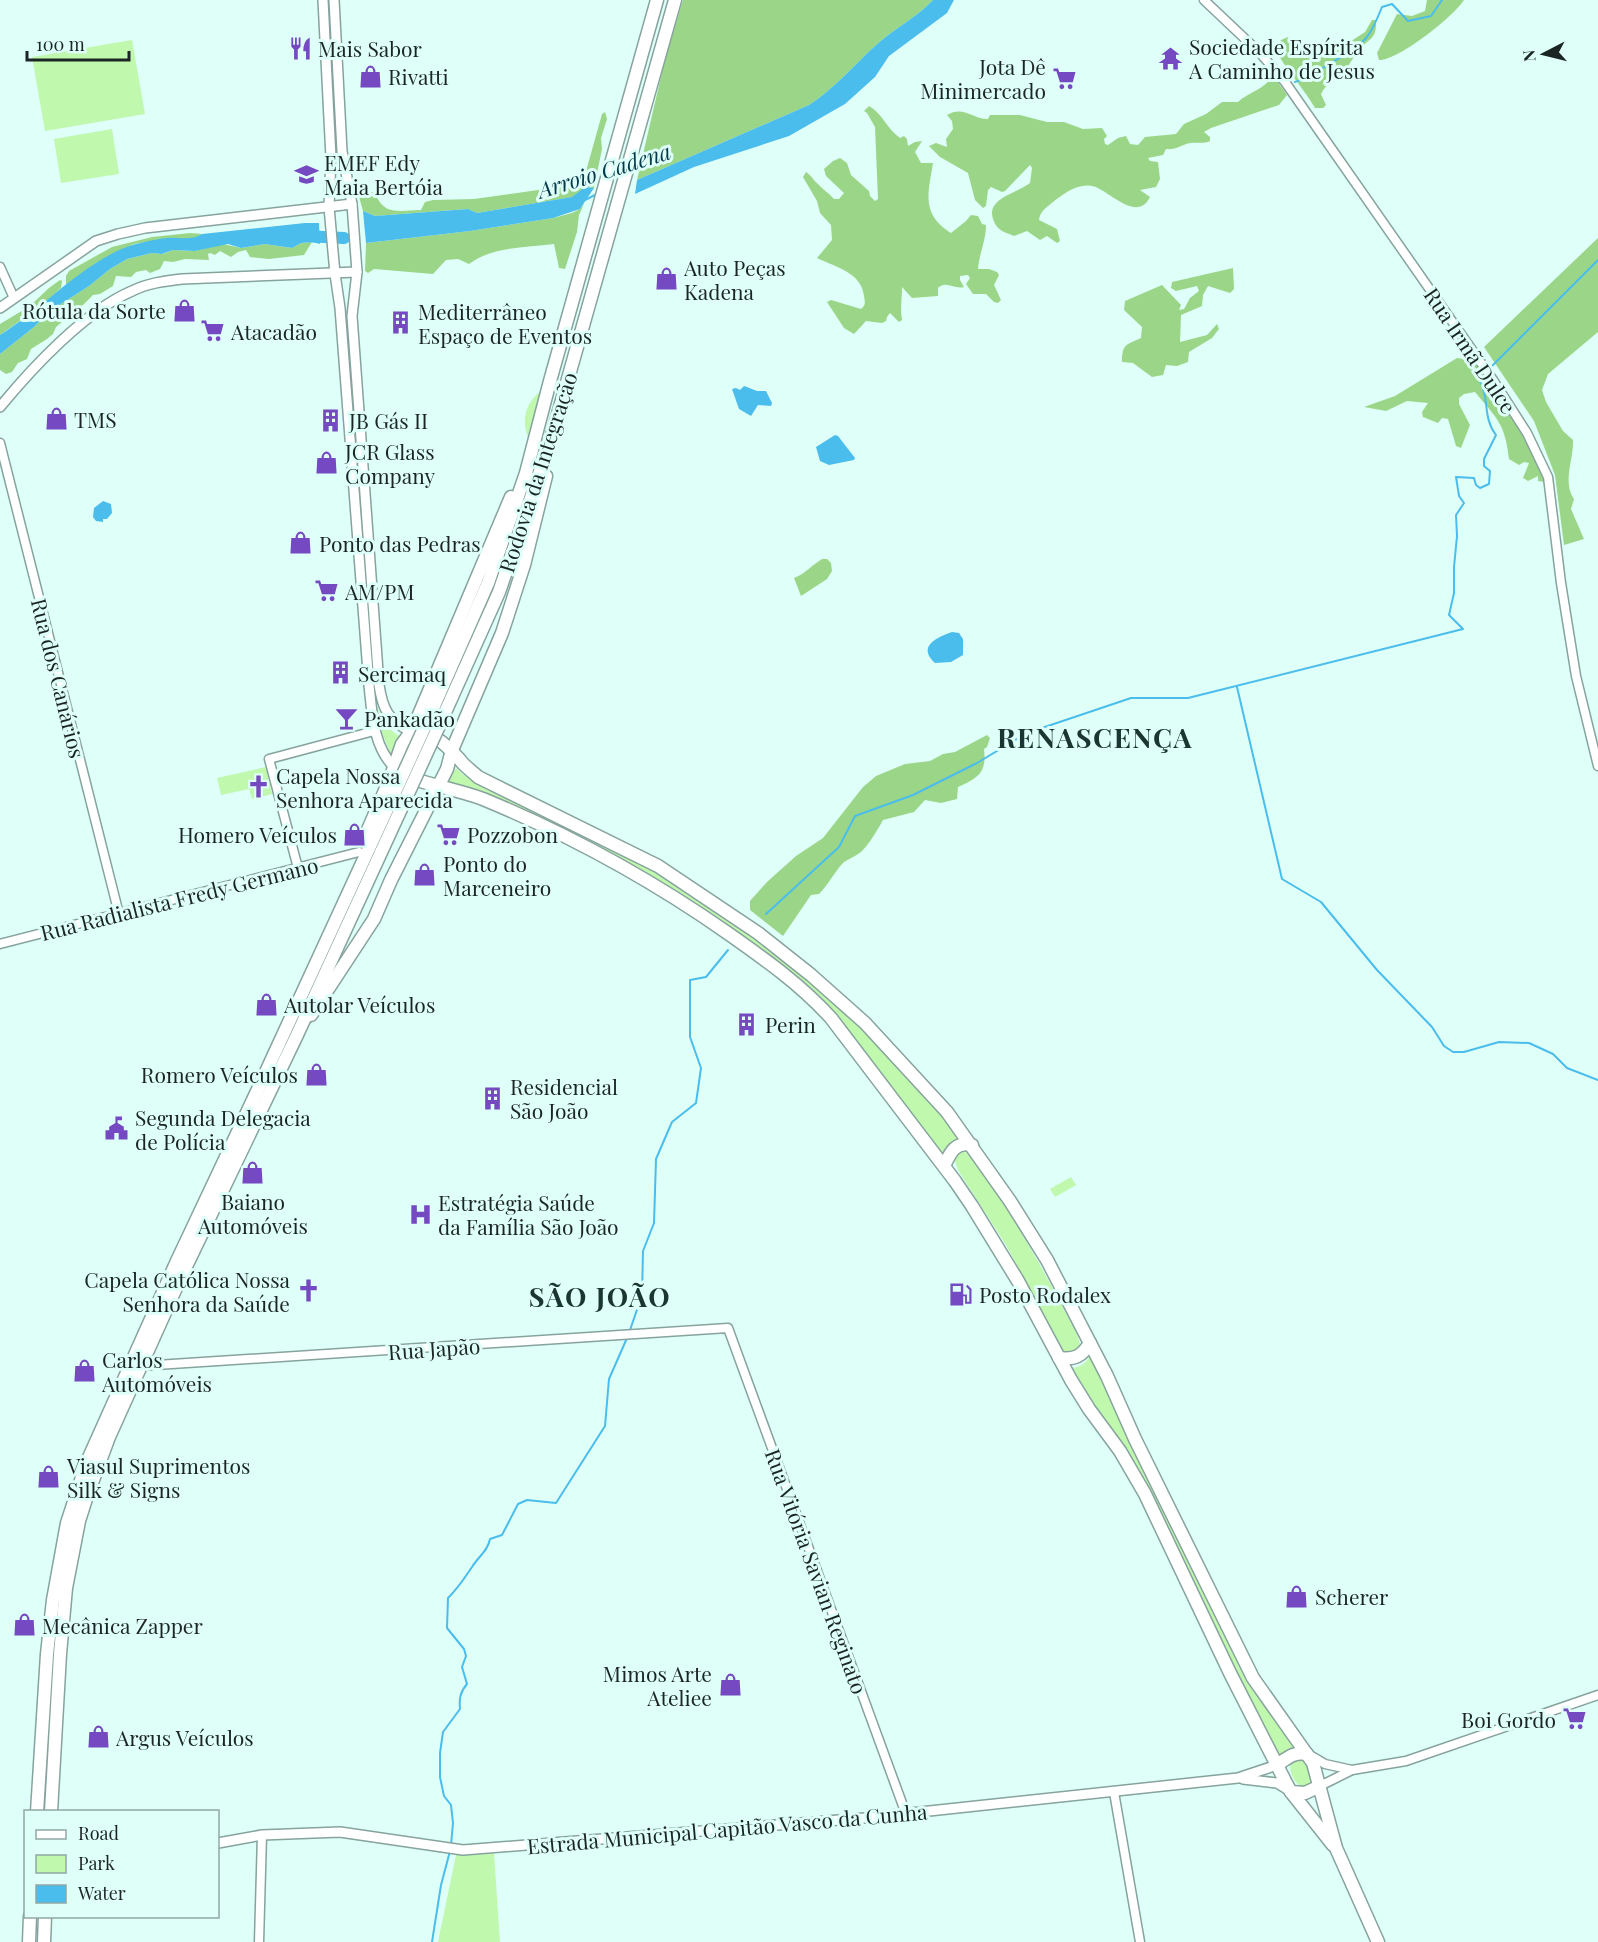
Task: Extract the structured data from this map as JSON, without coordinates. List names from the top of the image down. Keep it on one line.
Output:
{"streets":{"highway":["Rodovia da Integração"],"main road":["Estrada Municipal Capitão Vasco da Cunha"],"street":["Rua Irmã Dulce","Rua dos Canários","Rua Radialista Fredy Germano","Rua Japão","Rua Vitória Savian Reginato"]},"crossings":[["Rua dos Canários","Rua Radialista Fredy Germano"],["Rua Japão","Rua Vitória Savian Reginato"],["Rua Vitória Savian Reginato","Estrada Municipal Capitão Vasco da Cunha"]],"districts":["RENASCENÇA","SÃO JOÃO"],"water":["Arroio Cadena"],"places":{"restaurant":["Mais Sabor"],"temple":["Sociedade Espírita A Caminho de Jesus"],"shop":["Rivatti","Auto Peças Kadena","Rótula da Sorte","TMS","JCR Glass Company","Ponto das Pedras","Homero Veículos","Ponto do Marceneiro","Autolar Veículos","Romero Veículos","Baiano Automóveis","Carlos Automóveis","Viasul Suprimentos Silk & Signs","Scherer","Mecânica Zapper","Mimos Arte Ateliee","Argus Veículos"],"supermarket":["Jota Dê Minimercado","Atacadão","AM/PM","Pozzobon","Boi Gordo"],"school or university":["EMEF Edy Maia Bertóia"],"building":["Mediterrâneo Espaço de Eventos","JB Gás II","Sercimaq","Perin","Residencial São João"],"bar":["Pankadão"],"church":["Capela Nossa Senhora Aparecida","Capela Católica Nossa Senhora da Saúde"],"public building":["Segunda Delegacia de Polícia"],"hospital":["Estratégia Saúde da Família São João"],"fuel station":["Posto Rodalex"]},"legend":["Road","Park","Water"],"scale_bar":"100 m","north":"left"}
